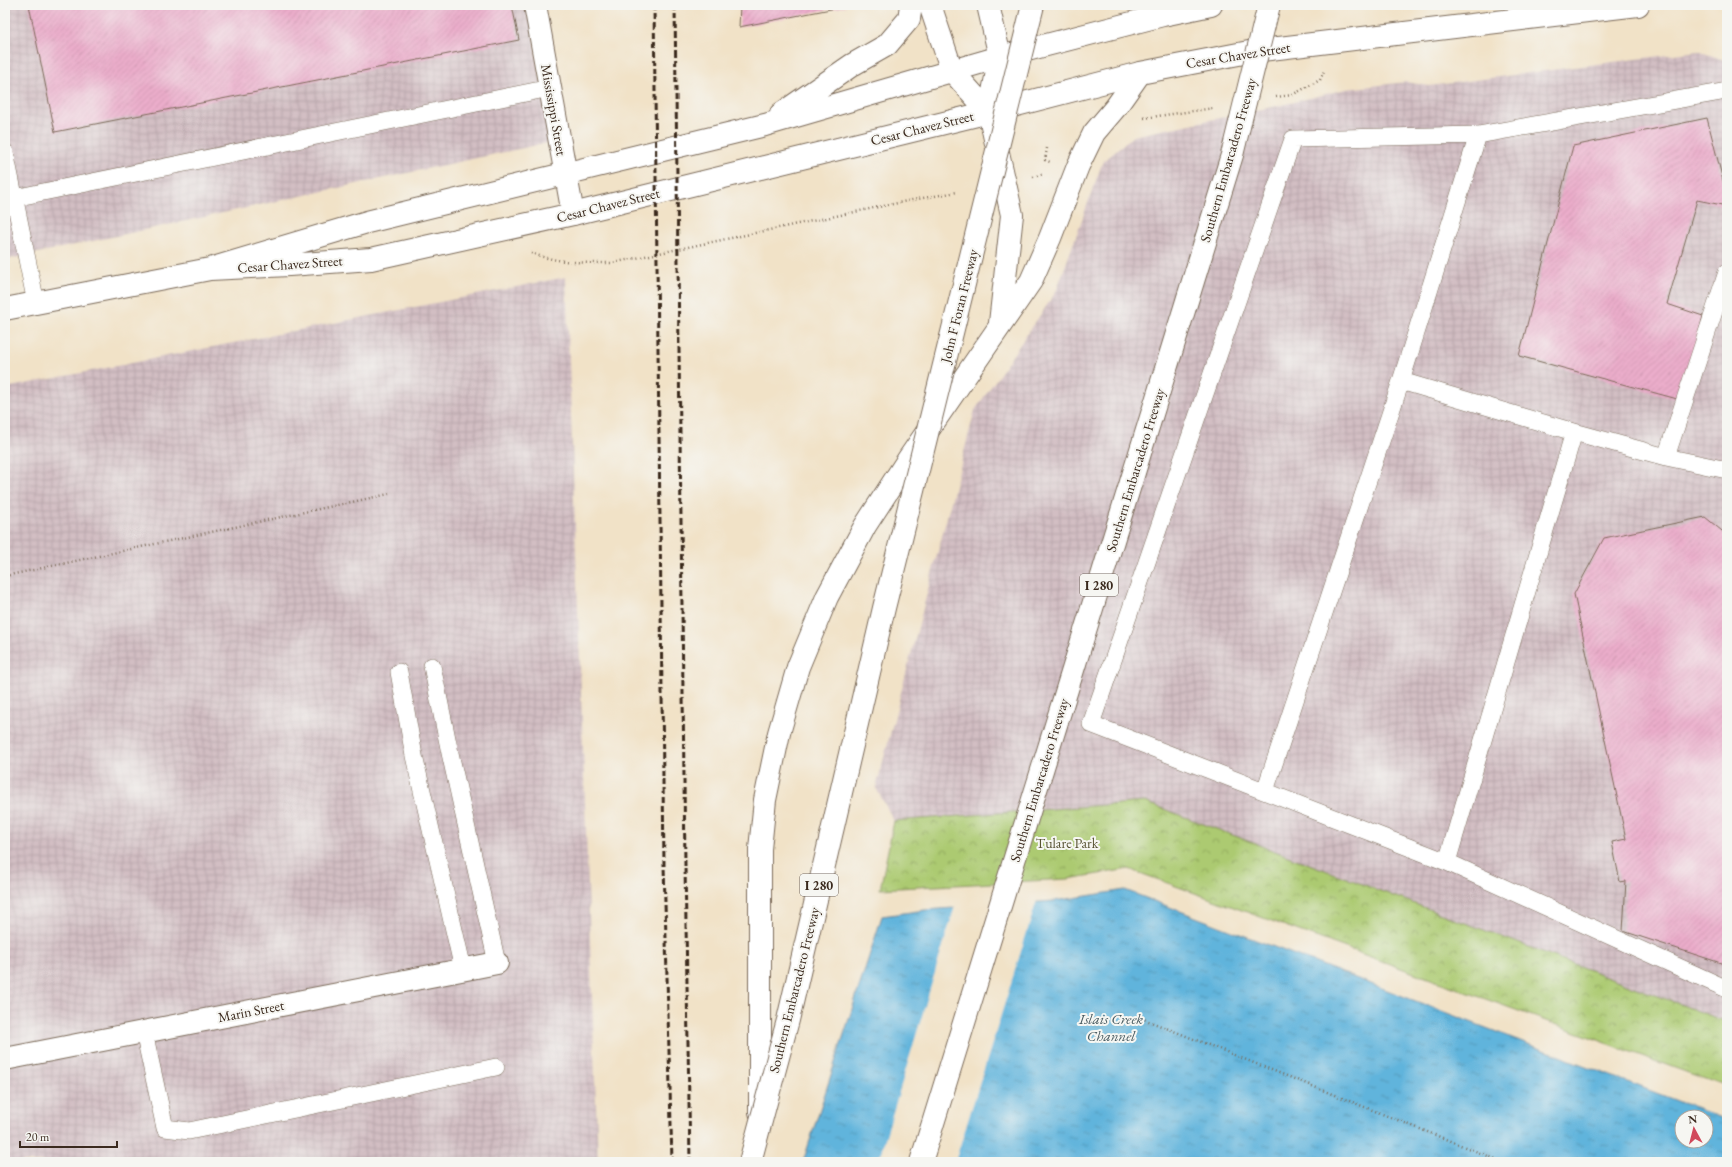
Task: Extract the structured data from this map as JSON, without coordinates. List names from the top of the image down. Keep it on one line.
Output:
{"streets":{"main road":["Cesar Chavez Street","Mississippi Street","Southern Embarcadero Freeway","John F Foran Freeway","I 280","Marin Street"]},"crossings":[["Cesar Chavez Street","Mississippi Street"],["Southern Embarcadero Freeway","John F Foran Freeway"]],"water":["Islais Creek Channel"],"parks":["Tulare Park"],"scale_bar":"20 m","north":"top"}
